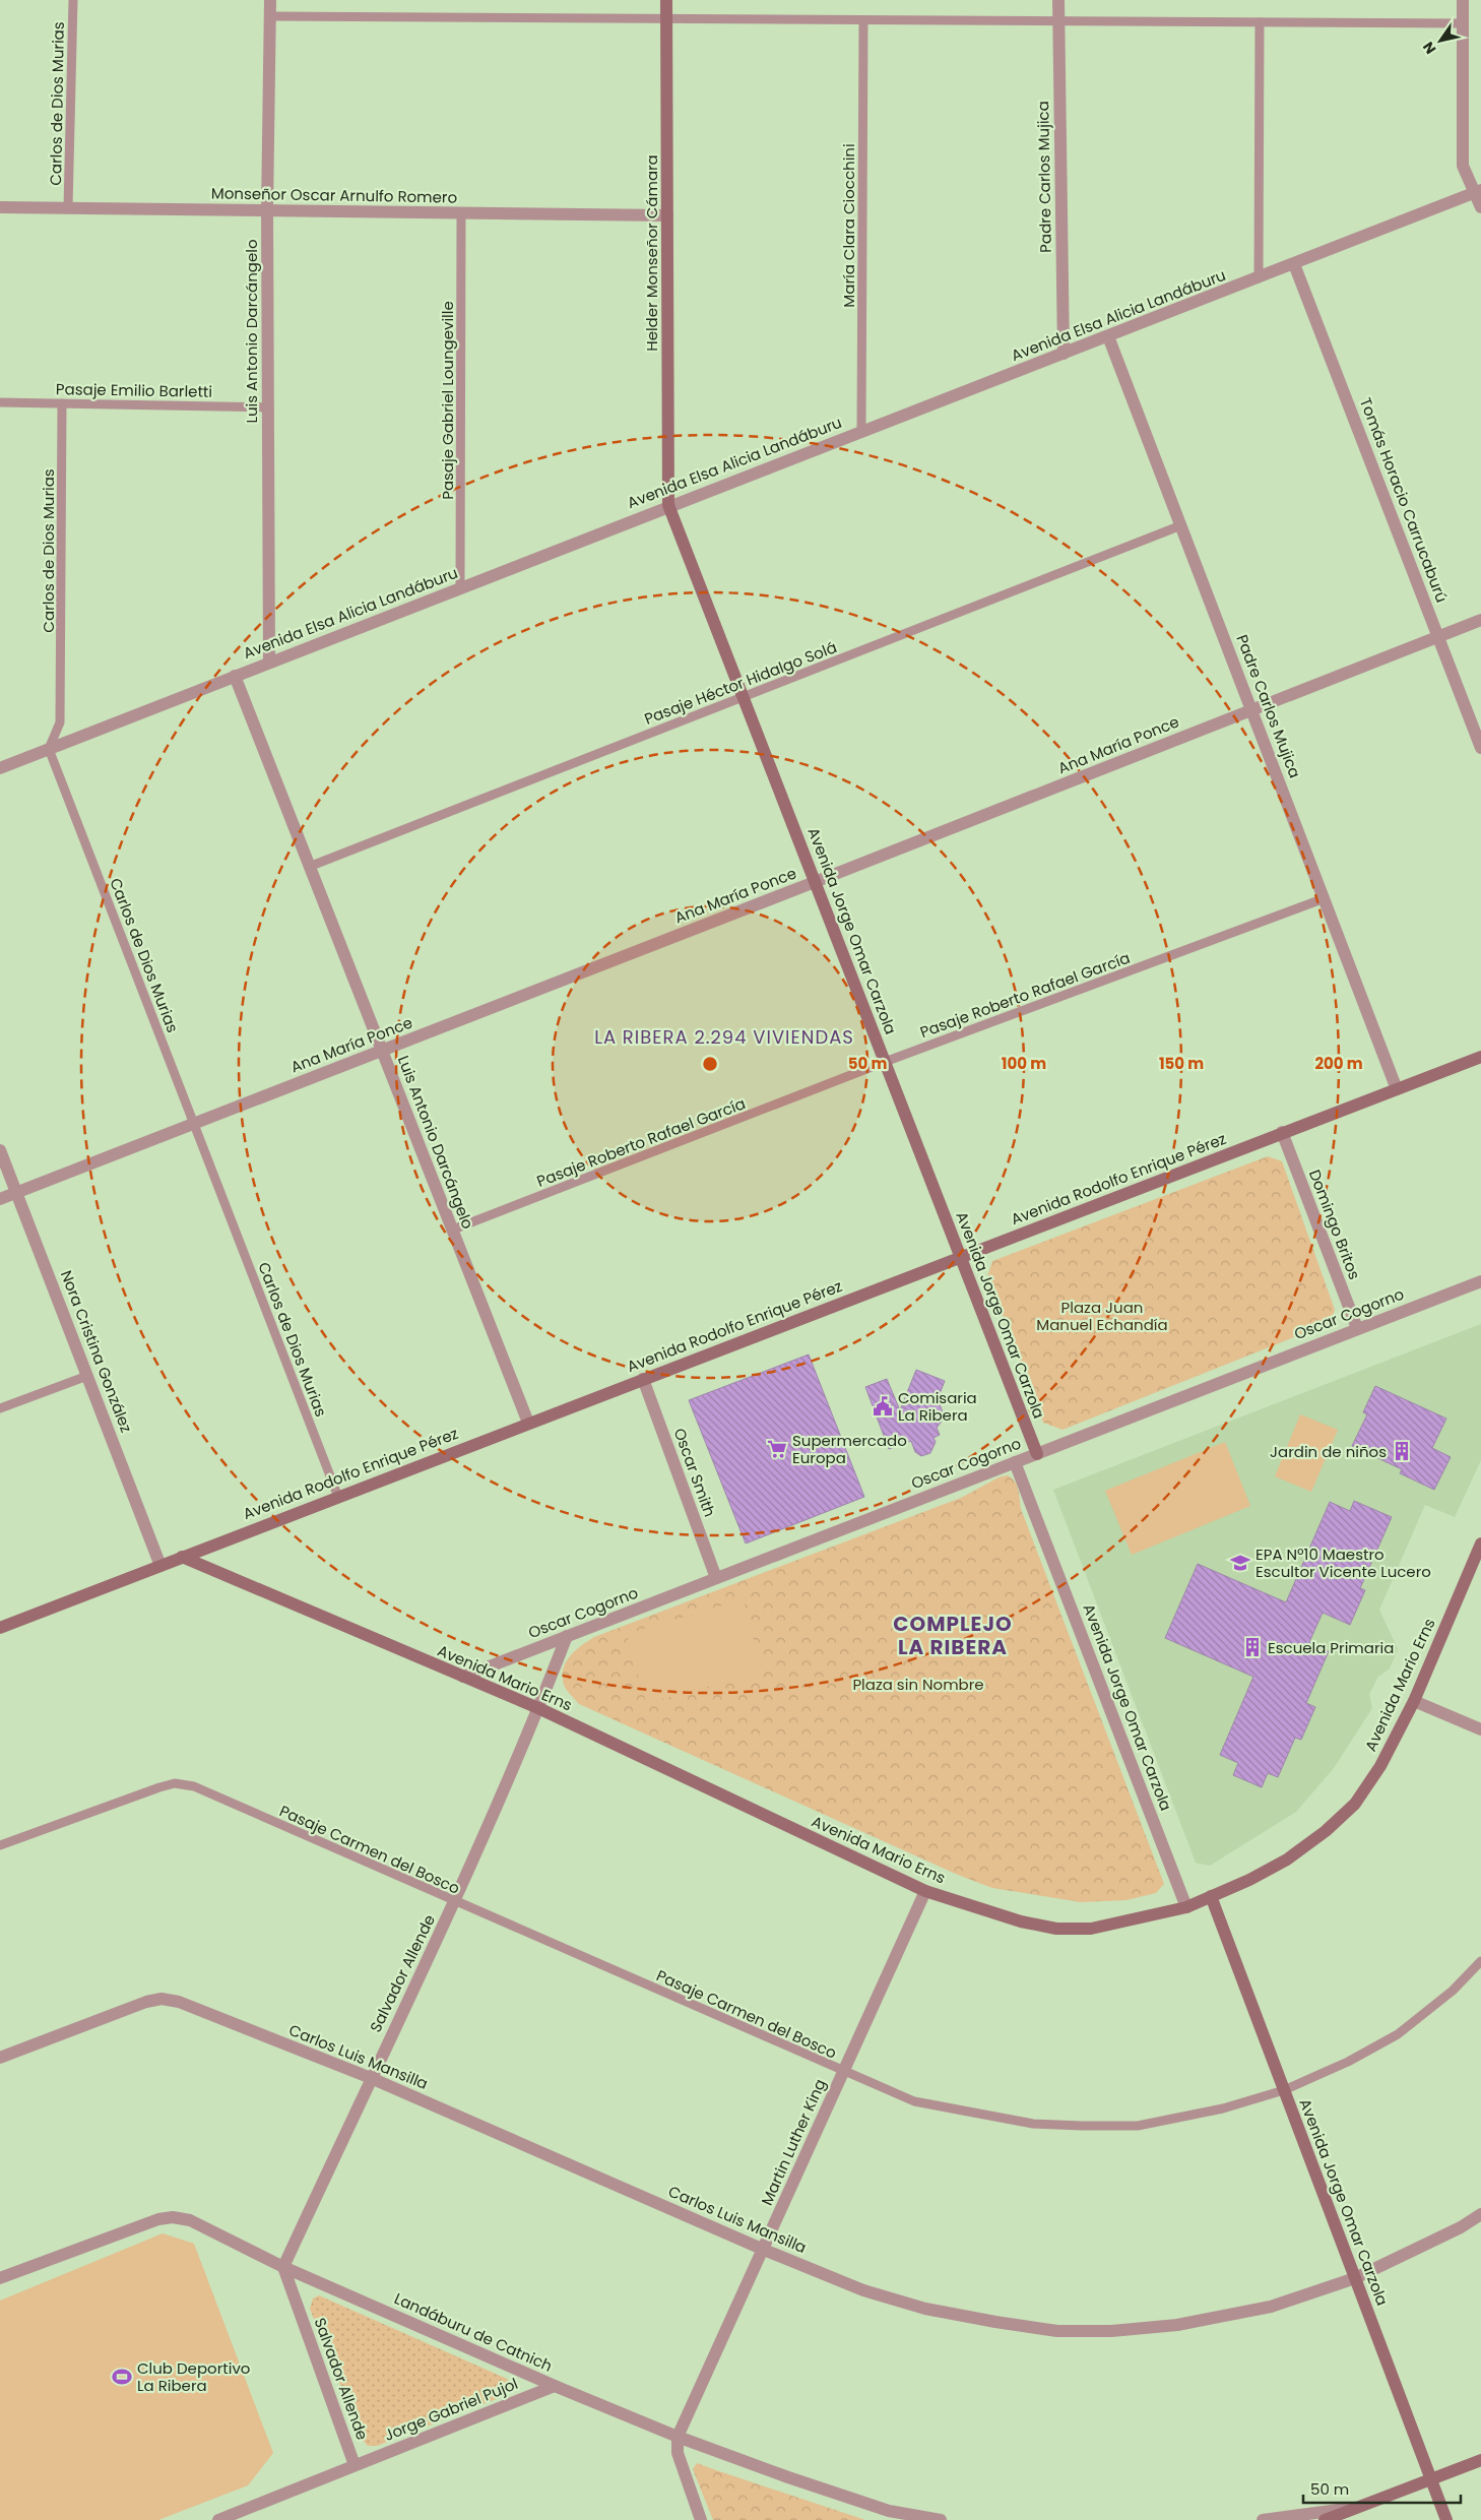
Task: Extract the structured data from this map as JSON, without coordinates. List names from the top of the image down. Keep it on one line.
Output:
{"streets":{"street":["Padre Carlos Mujica","Monseñor Oscar Arnulfo Romero","Helder Monseñor Cámara","Avenida Elsa Alicia Landáburu","Luis Antonio Darcángelo","Tomás Horacio Carrucaburú","Ana María Ponce","Avenida Jorge Omar Carzola","Avenida Rodolfo Enrique Pérez","Domingo Britos","Oscar Cogorno","Nora Cristina González","Oscar Smith","Avenida Mario Erns","Salvador Allende","Carlos Luis Mansilla","Martin Luther King","Landáburu de Catnich","Jorge Gabriel Pujol"],"lane":["Carlos de Dios Murias","María Clara Ciocchini","Pasaje Emilio Barletti","Pasaje Gabriel Loungeville","Pasaje Héctor Hidalgo Solá","Pasaje Roberto Rafael García","Pasaje Carmen del Bosco"]},"crossings":[["Carlos de Dios Murias","Monseñor Oscar Arnulfo Romero"],["Carlos de Dios Murias","Avenida Elsa Alicia Landáburu"],["Carlos de Dios Murias","Pasaje Emilio Barletti"],["Carlos de Dios Murias","Ana María Ponce"],["Carlos de Dios Murias","Avenida Rodolfo Enrique Pérez"],["Padre Carlos Mujica","Avenida Elsa Alicia Landáburu"],["Padre Carlos Mujica","Pasaje Héctor Hidalgo Solá"],["Padre Carlos Mujica","Ana María Ponce"],["Padre Carlos Mujica","Pasaje Roberto Rafael García"],["Padre Carlos Mujica","Avenida Rodolfo Enrique Pérez"],["Monseñor Oscar Arnulfo Romero","Helder Monseñor Cámara"],["Monseñor Oscar Arnulfo Romero","Luis Antonio Darcángelo"],["Monseñor Oscar Arnulfo Romero","Pasaje Gabriel Loungeville"],["María Clara Ciocchini","Avenida Elsa Alicia Landáburu"],["Helder Monseñor Cámara","Avenida Elsa Alicia Landáburu"],["Helder Monseñor Cámara","Avenida Jorge Omar Carzola"],["Avenida Elsa Alicia Landáburu","Luis Antonio Darcángelo"],["Avenida Elsa Alicia Landáburu","Pasaje Gabriel Loungeville"],["Avenida Elsa Alicia Landáburu","Tomás Horacio Carrucaburú"],["Avenida Elsa Alicia Landáburu","Avenida Jorge Omar Carzola"],["Luis Antonio Darcángelo","Pasaje Emilio Barletti"],["Luis Antonio Darcángelo","Pasaje Héctor Hidalgo Solá"],["Luis Antonio Darcángelo","Ana María Ponce"],["Luis Antonio Darcángelo","Pasaje Roberto Rafael García"],["Luis Antonio Darcángelo","Avenida Rodolfo Enrique Pérez"],["Tomás Horacio Carrucaburú","Ana María Ponce"],["Pasaje Héctor Hidalgo Solá","Avenida Jorge Omar Carzola"],["Ana María Ponce","Avenida Jorge Omar Carzola"],["Ana María Ponce","Nora Cristina González"],["Avenida Jorge Omar Carzola","Pasaje Roberto Rafael García"],["Avenida Jorge Omar Carzola","Avenida Rodolfo Enrique Pérez"],["Avenida Jorge Omar Carzola","Oscar Cogorno"],["Avenida Jorge Omar Carzola","Avenida Mario Erns"],["Avenida Jorge Omar Carzola","Pasaje Carmen del Bosco"],["Avenida Jorge Omar Carzola","Carlos Luis Mansilla"],["Avenida Rodolfo Enrique Pérez","Domingo Britos"],["Avenida Rodolfo Enrique Pérez","Nora Cristina González"],["Avenida Rodolfo Enrique Pérez","Oscar Smith"],["Avenida Rodolfo Enrique Pérez","Avenida Mario Erns"],["Domingo Britos","Oscar Cogorno"],["Oscar Cogorno","Oscar Smith"],["Oscar Cogorno","Avenida Mario Erns"],["Oscar Cogorno","Salvador Allende"],["Avenida Mario Erns","Salvador Allende"],["Avenida Mario Erns","Martin Luther King"],["Pasaje Carmen del Bosco","Salvador Allende"],["Pasaje Carmen del Bosco","Martin Luther King"],["Salvador Allende","Carlos Luis Mansilla"],["Salvador Allende","Landáburu de Catnich"],["Salvador Allende","Jorge Gabriel Pujol"],["Carlos Luis Mansilla","Martin Luther King"],["Martin Luther King","Landáburu de Catnich"],["Landáburu de Catnich","Jorge Gabriel Pujol"]],"districts":["LA RIBERA 2.294 VIVIENDAS","COMPLEJO LA RIBERA"],"parks":["Plaza Juan Manuel Echandía","Plaza sin Nombre"],"places":{"public building":["Comisaria La Ribera"],"supermarket":["Supermercado Europa"],"building":["Jardin de niños","Escuela Primaria"],"school or university":["EPA Nº10 Maestro Escultor Vicente Lucero"],"sports":["Club Deportivo La Ribera"]},"scale_bar":"50 m","north":"bottom left","rings":["50 m","100 m","150 m","200 m"]}
